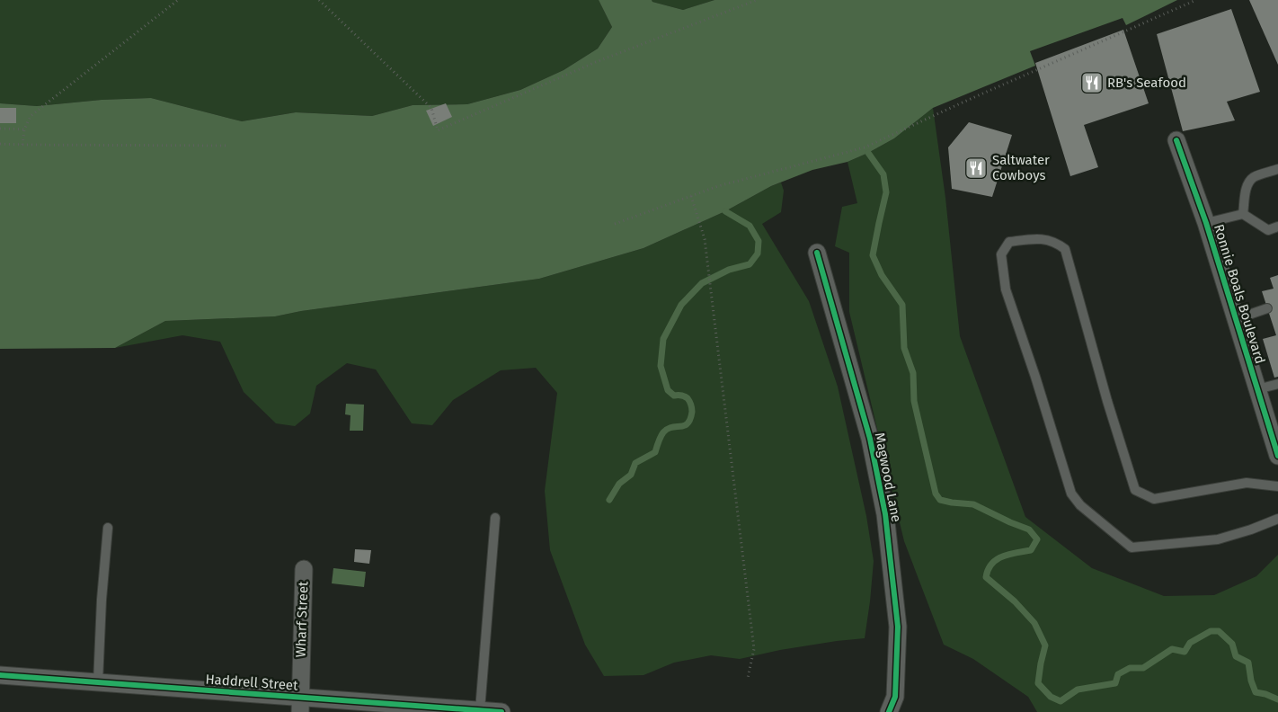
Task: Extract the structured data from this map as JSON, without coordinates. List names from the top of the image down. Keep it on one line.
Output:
{"streets":{"street":["Ronnie Boals Boulevard","Magwood Lane","Wharf Street","Haddrell Street"]},"crossings":[["Wharf Street","Haddrell Street"]],"places":{"restaurant":["RB's Seafood","Saltwater Cowboys"]}}
